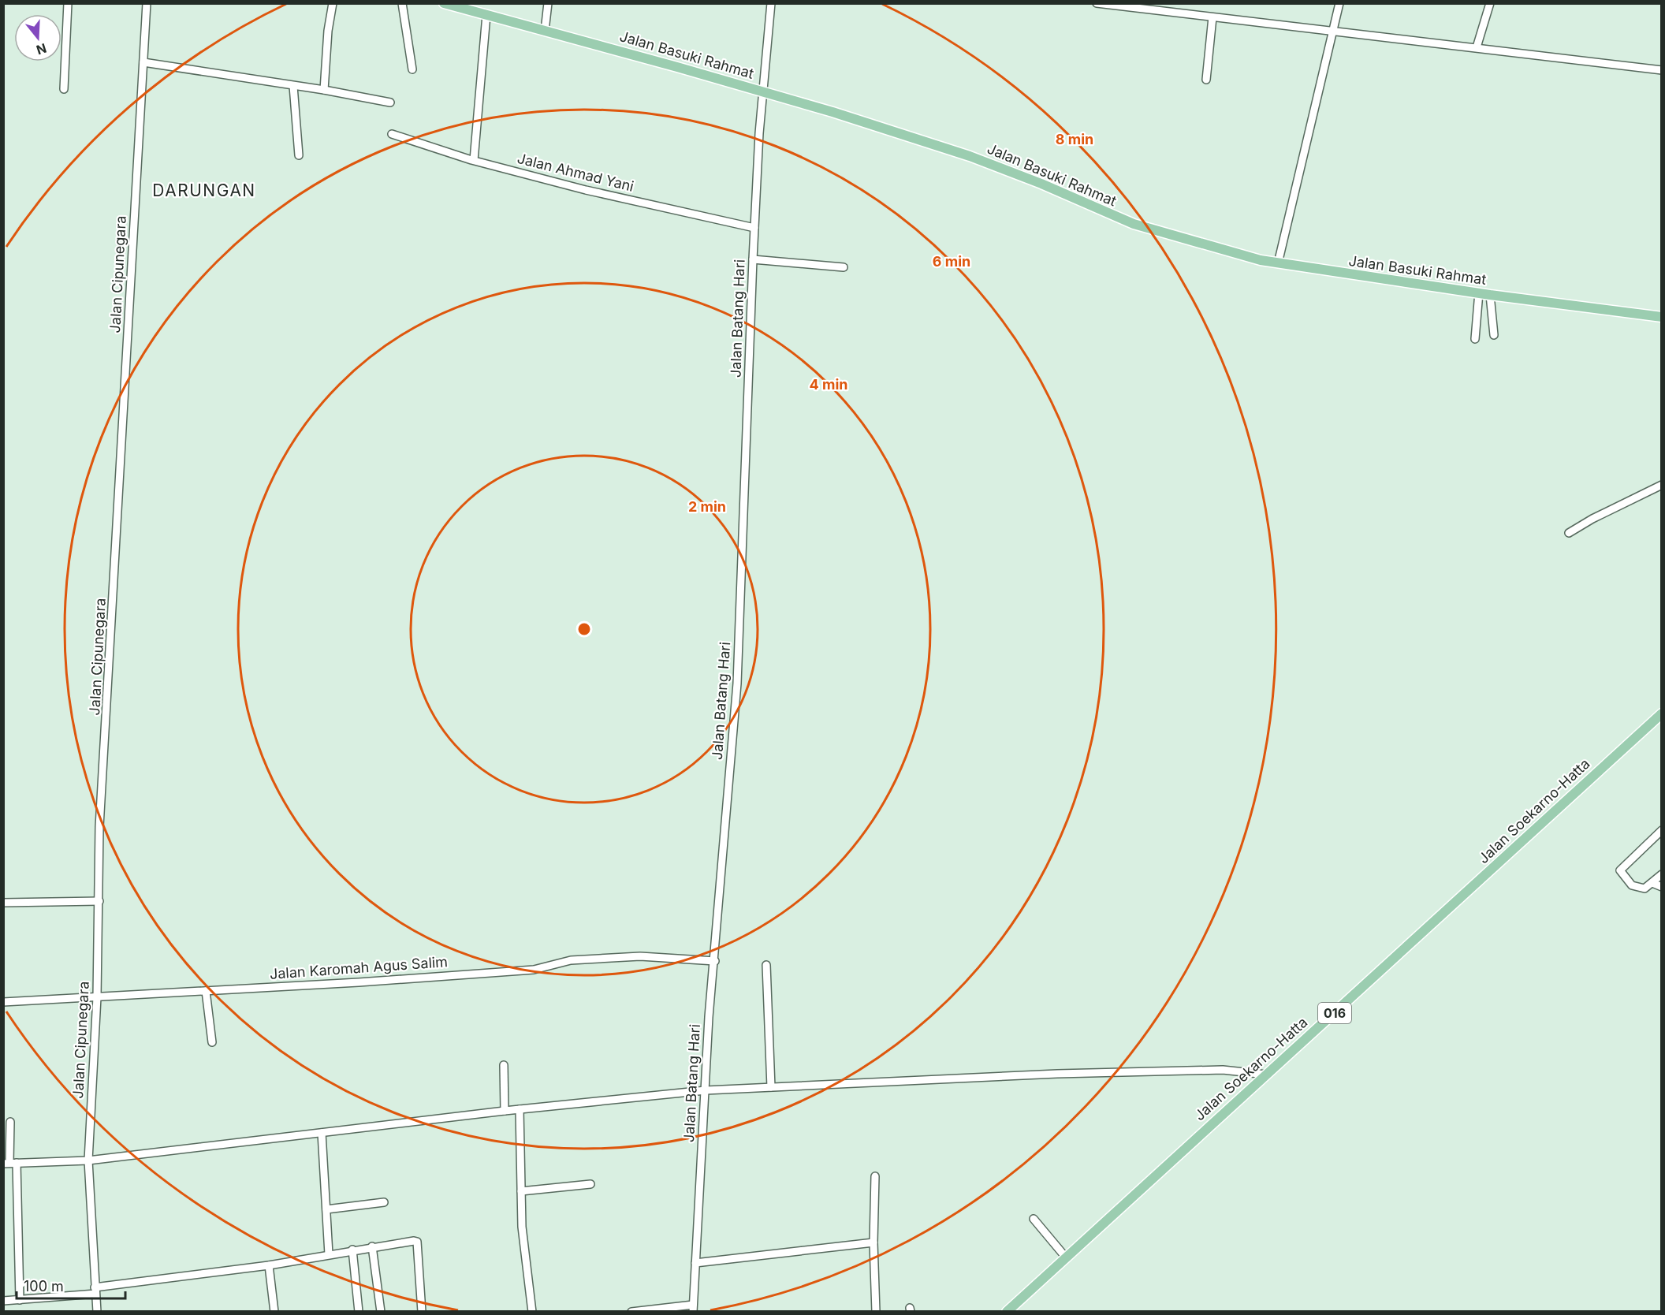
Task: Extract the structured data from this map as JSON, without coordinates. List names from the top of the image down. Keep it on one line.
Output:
{"streets":{"main road":["Jalan Basuki Rahmat","Jalan Soekarno-Hatta","016"],"street":["Jalan Ahmad Yani","Jalan Cipunegara","Jalan Batang Hari","Jalan Karomah Agus Salim"]},"crossings":[["Jalan Basuki Rahmat","Jalan Batang Hari"],["Jalan Ahmad Yani","Jalan Batang Hari"],["Jalan Cipunegara","Jalan Karomah Agus Salim"],["Jalan Batang Hari","Jalan Karomah Agus Salim"]],"districts":["DARUNGAN"],"scale_bar":"100 m","north":"bottom","rings":["8 min","6 min","4 min","2 min"]}
